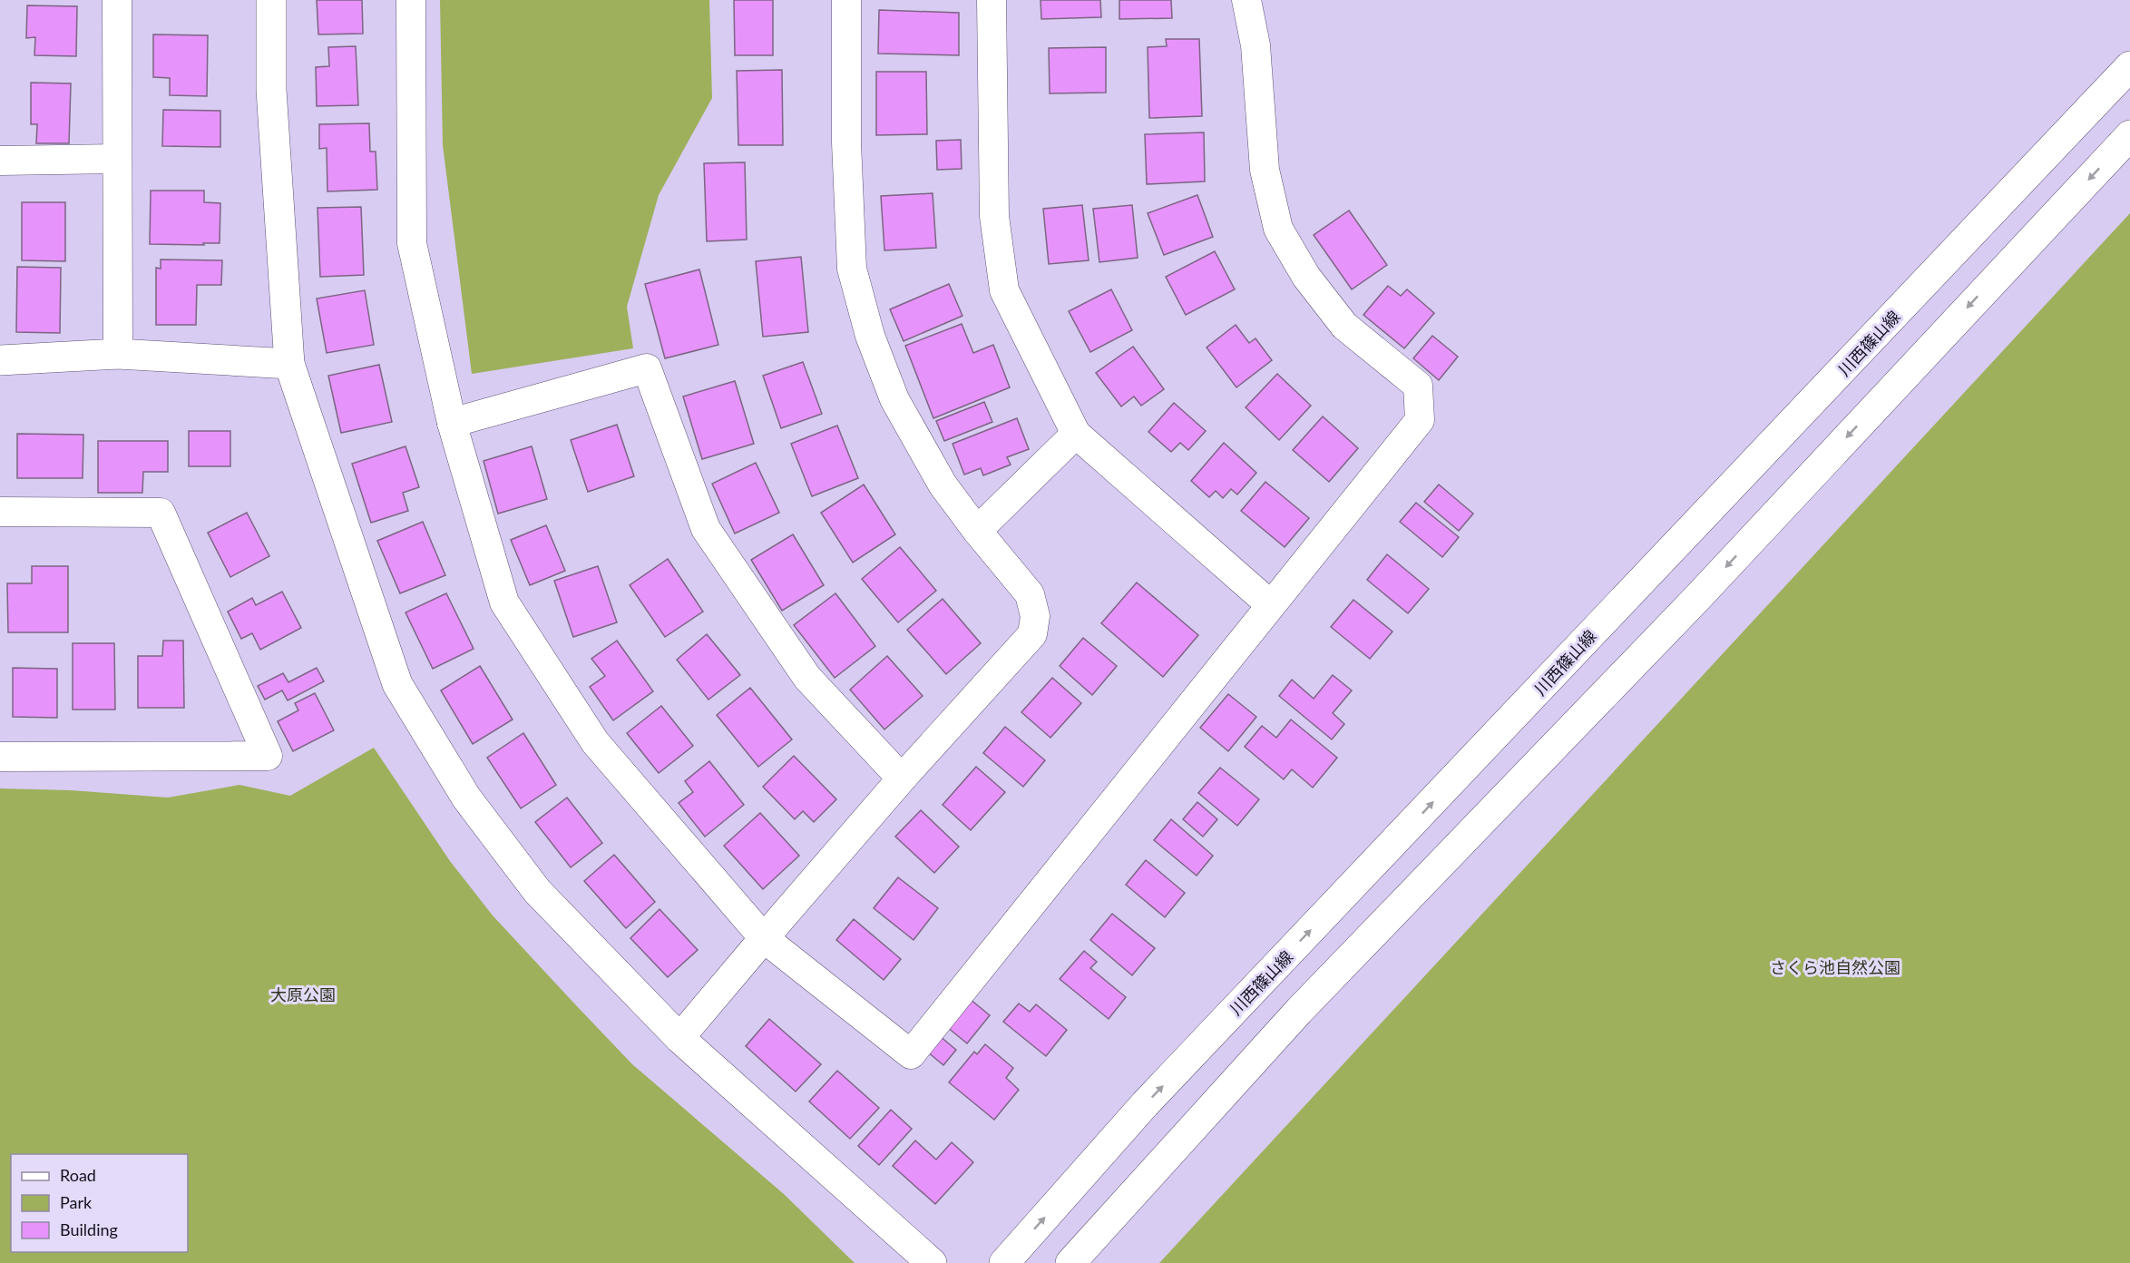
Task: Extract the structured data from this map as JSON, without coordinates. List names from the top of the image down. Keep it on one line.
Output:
{"streets":{"main road":["川西篠山線"]},"parks":["さくら池自然公園","大原公園"],"legend":["Road","Park","Building"]}
